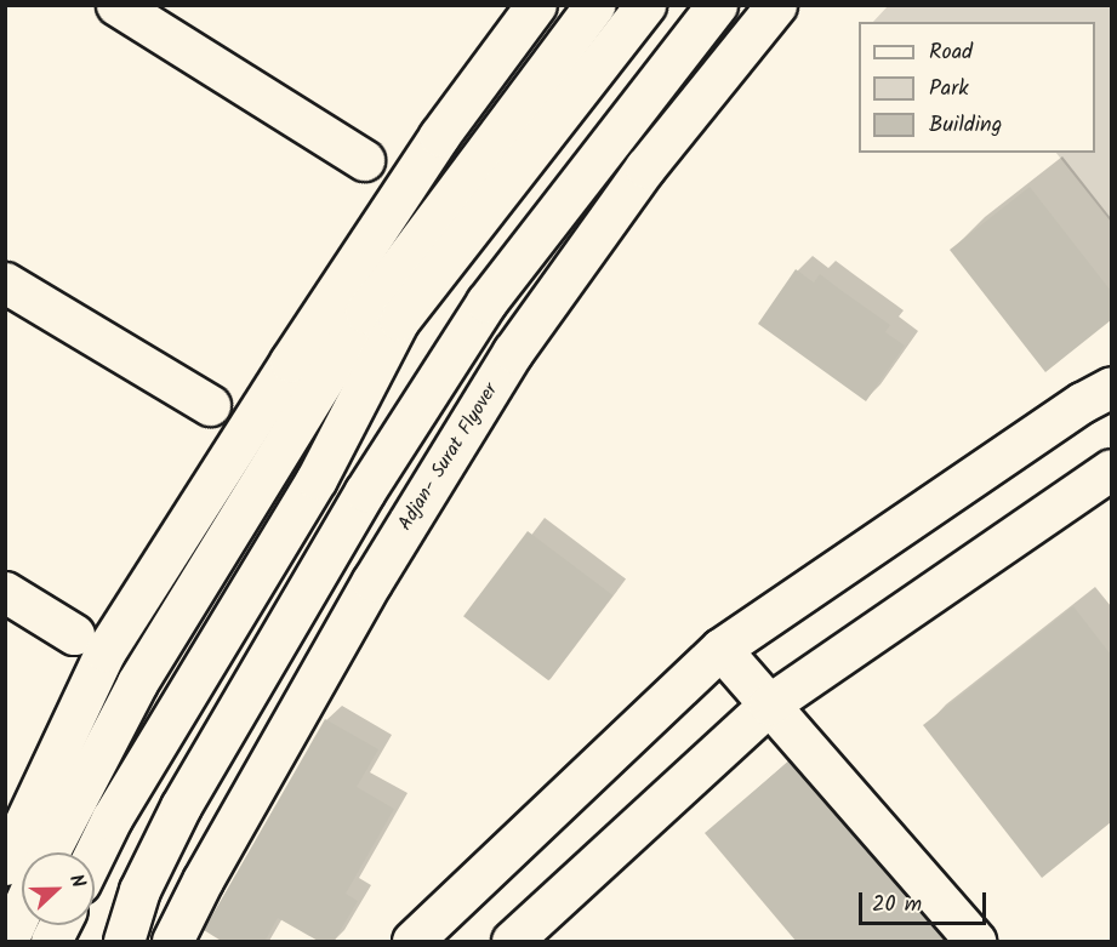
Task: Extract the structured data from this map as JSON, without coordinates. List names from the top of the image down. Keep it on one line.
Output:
{"streets":{"main road":["Adjan- Surat Flyover"]},"legend":["Road","Park","Building"],"scale_bar":"20 m","north":"right"}
